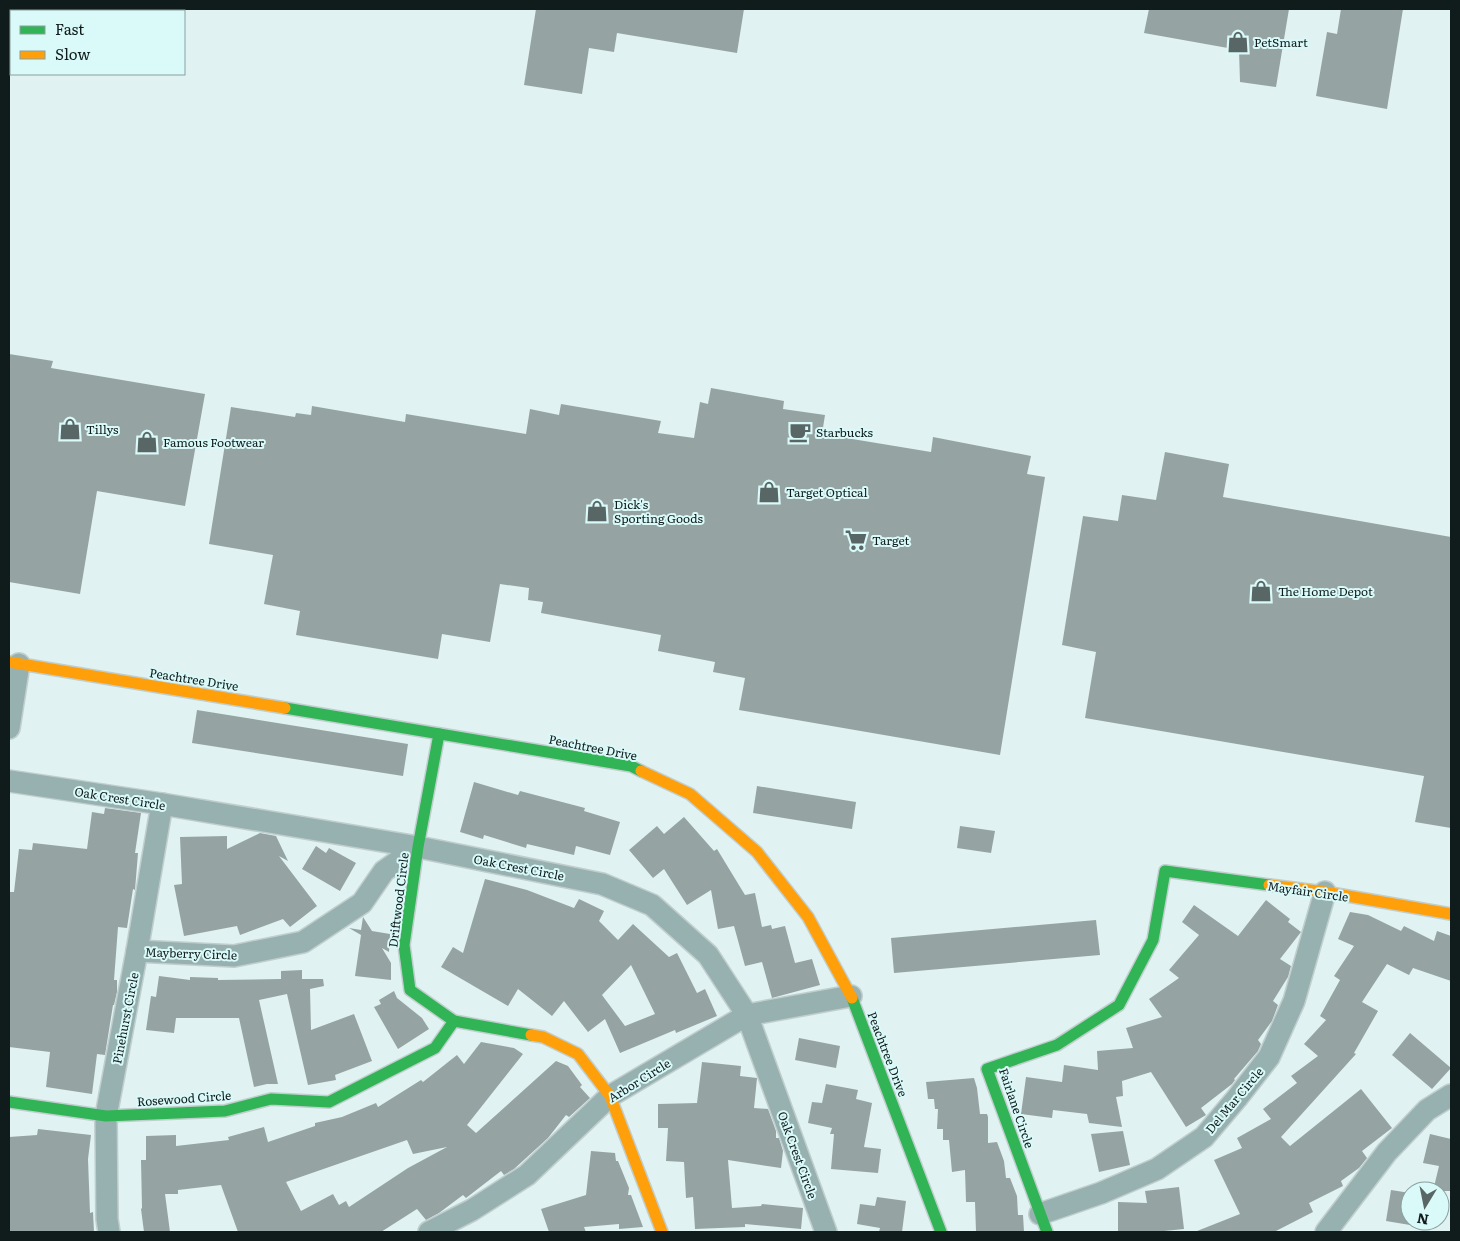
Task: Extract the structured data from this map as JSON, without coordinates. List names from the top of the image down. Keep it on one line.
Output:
{"streets":{"street":["Peachtree Drive","Oak Crest Circle","Mayfair Circle","Driftwood Circle","Mayberry Circle","Pinehurst Circle","Arbor Circle","Rosewood Circle","Del Mar Circle","Fairlane Circle"]},"crossings":[["Peachtree Drive","Driftwood Circle"],["Peachtree Drive","Arbor Circle"],["Oak Crest Circle","Driftwood Circle"],["Oak Crest Circle","Mayberry Circle"],["Oak Crest Circle","Pinehurst Circle"],["Oak Crest Circle","Arbor Circle"],["Mayfair Circle","Del Mar Circle"],["Mayfair Circle","Fairlane Circle"],["Driftwood Circle","Mayberry Circle"],["Driftwood Circle","Arbor Circle"],["Driftwood Circle","Rosewood Circle"],["Mayberry Circle","Pinehurst Circle"],["Pinehurst Circle","Rosewood Circle"],["Del Mar Circle","Fairlane Circle"]],"places":{"shop":["PetSmart","Tillys","Famous Footwear","Target Optical","Dick's Sporting Goods","The Home Depot"],"cafe":["Starbucks"],"supermarket":["Target"]},"legend":["Fast","Slow"],"north":"bottom"}
